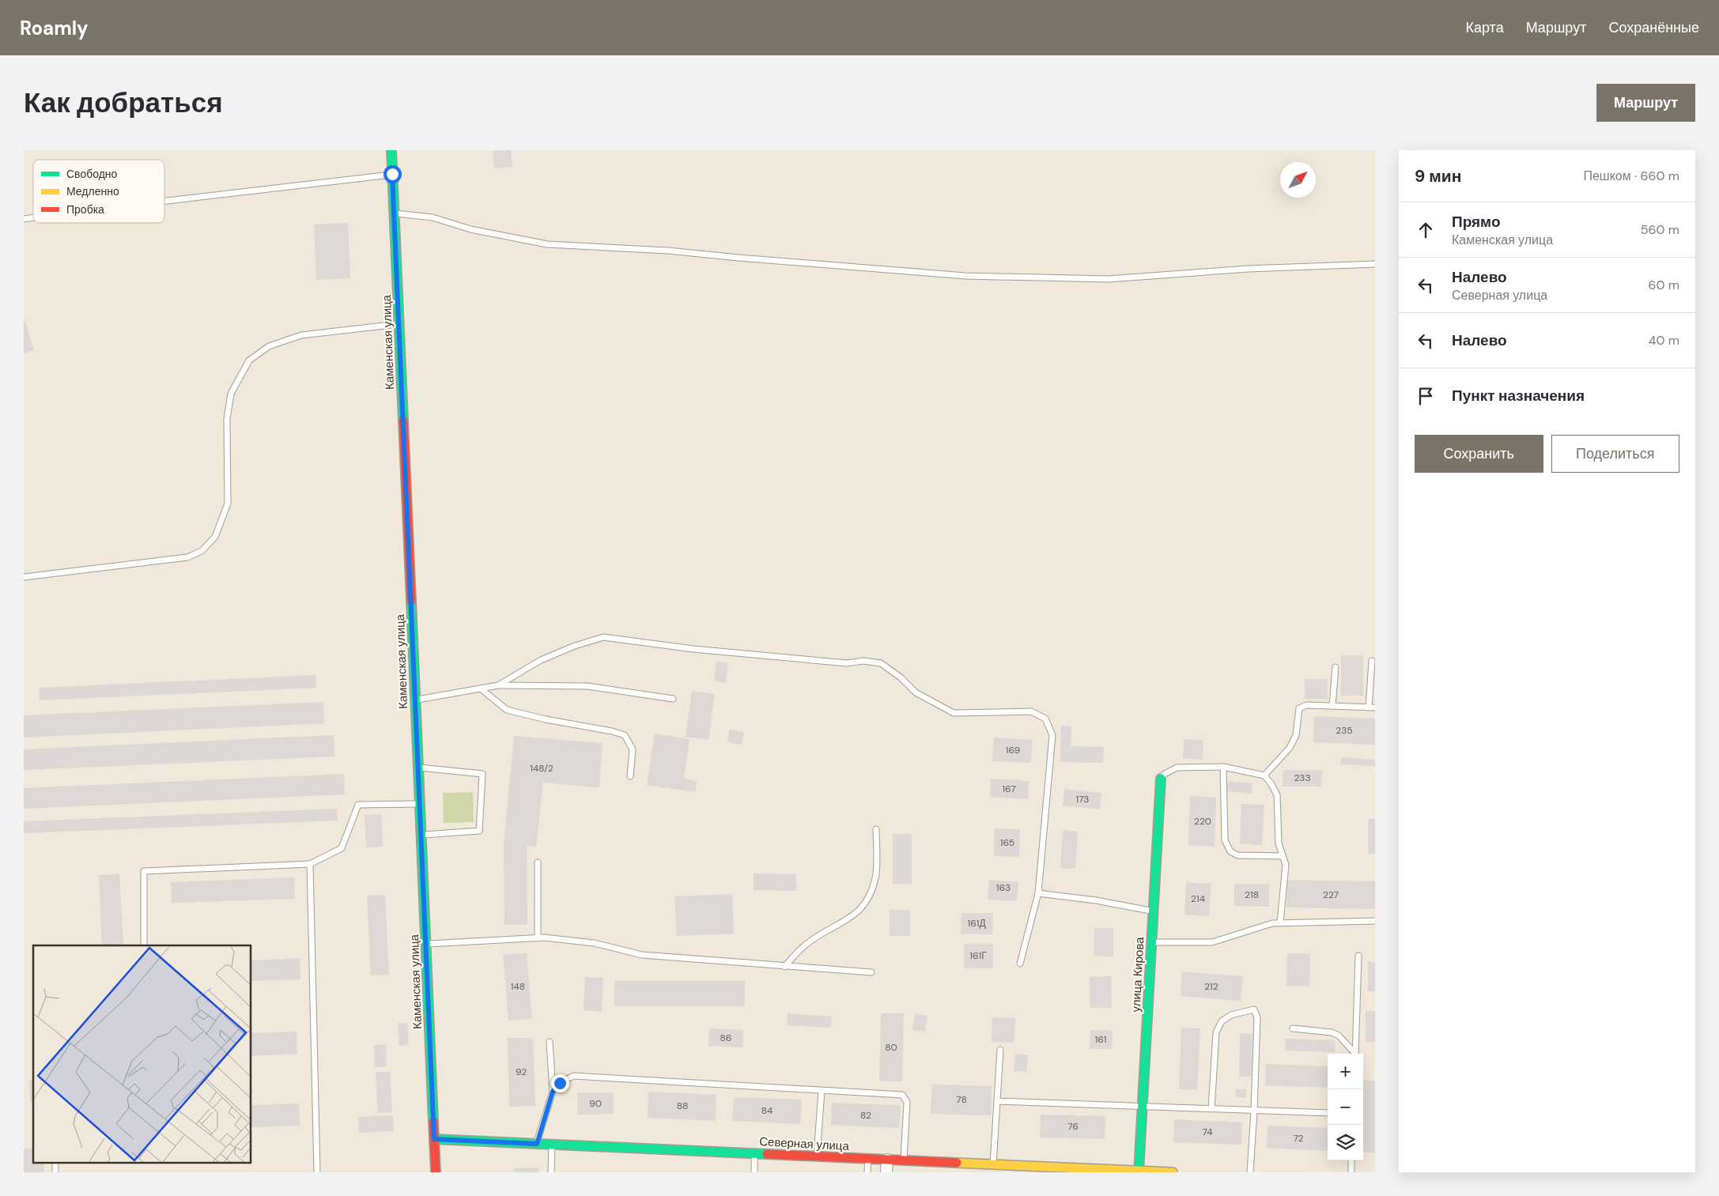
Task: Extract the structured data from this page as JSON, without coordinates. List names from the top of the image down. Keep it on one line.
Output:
{"streets":{"street":["Каменская улица","улица Кирова","Северная улица"]},"crossings":[["Каменская улица","Северная улица"],["улица Кирова","Северная улица"]],"house_numbers":["235","169","148/2","233","167","173","220","165","163","218","227","214","161Д","161Г","148","212","86","161","80","92","78","90","88","84","82","76","74","72"],"legend":["Свободно","Медленно","Пробка"],"north":"top right","page":{"header":"Roamly","nav":["Карта","Маршрут","Сохранённые"],"buttons":["Маршрут",["Сохранить","Поделиться"]],"title":"Как добраться","heading":["9 мин","Пешком · 660 m"],"list":[["Прямо","Каменская улица","560 m"],["Налево","Северная улица","60 m"],["Налево","40 m"],"Пункт назначения"],"map_buttons":["+","−"]}}
